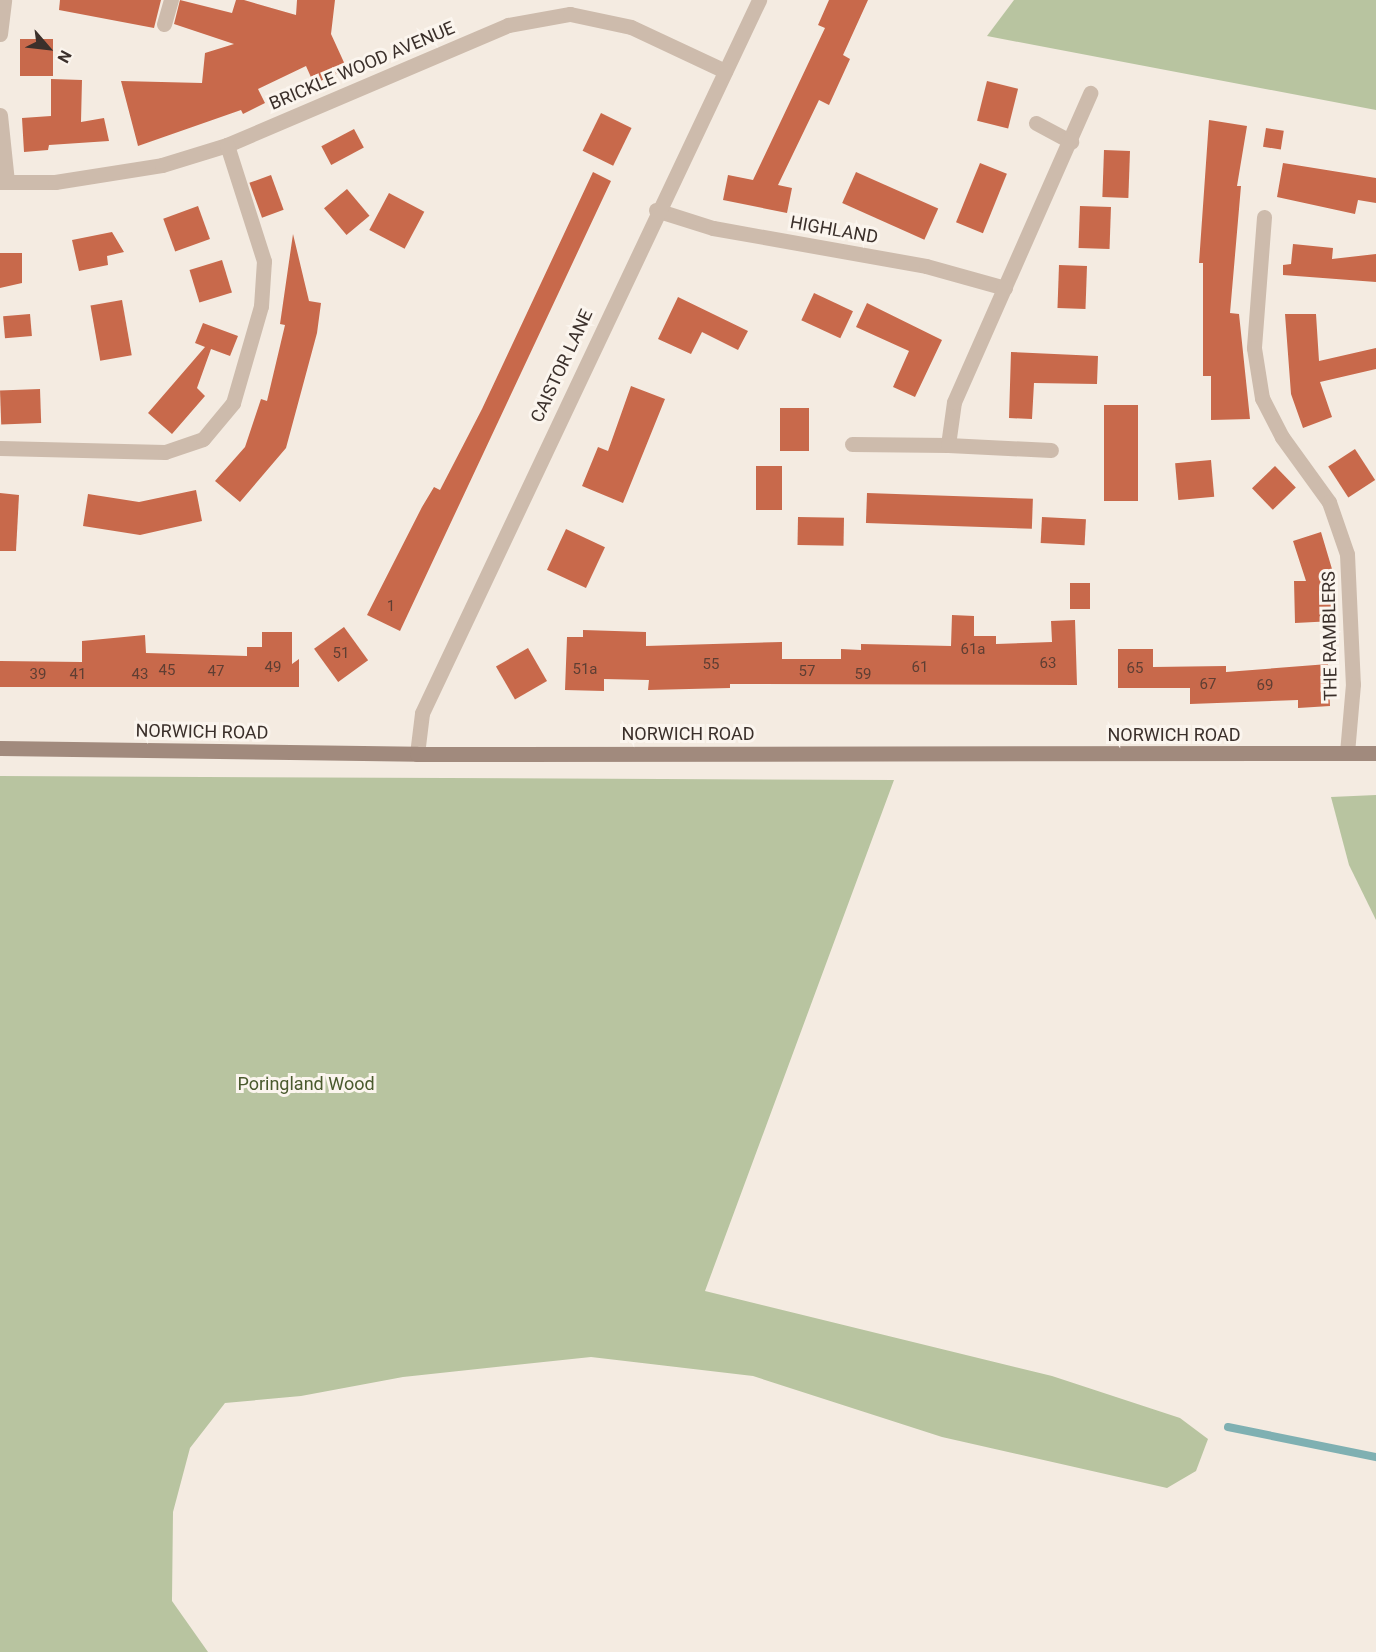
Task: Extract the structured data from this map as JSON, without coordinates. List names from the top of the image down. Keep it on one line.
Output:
{"streets":{"main road":["NORWICH ROAD"],"street":["BRICKLE WOOD AVENUE","HIGHLAND","CAISTOR LANE","THE RAMBLERS"]},"crossings":[["BRICKLE WOOD AVENUE","CAISTOR LANE"],["HIGHLAND","CAISTOR LANE"],["CAISTOR LANE","NORWICH ROAD"],["THE RAMBLERS","NORWICH ROAD"]],"parks":["Poringland Wood"],"house_numbers":["1","61a","51","63","55","49","61","65","51a","45","47","57","39","41","43","59","67","69"],"north":"bottom right"}
